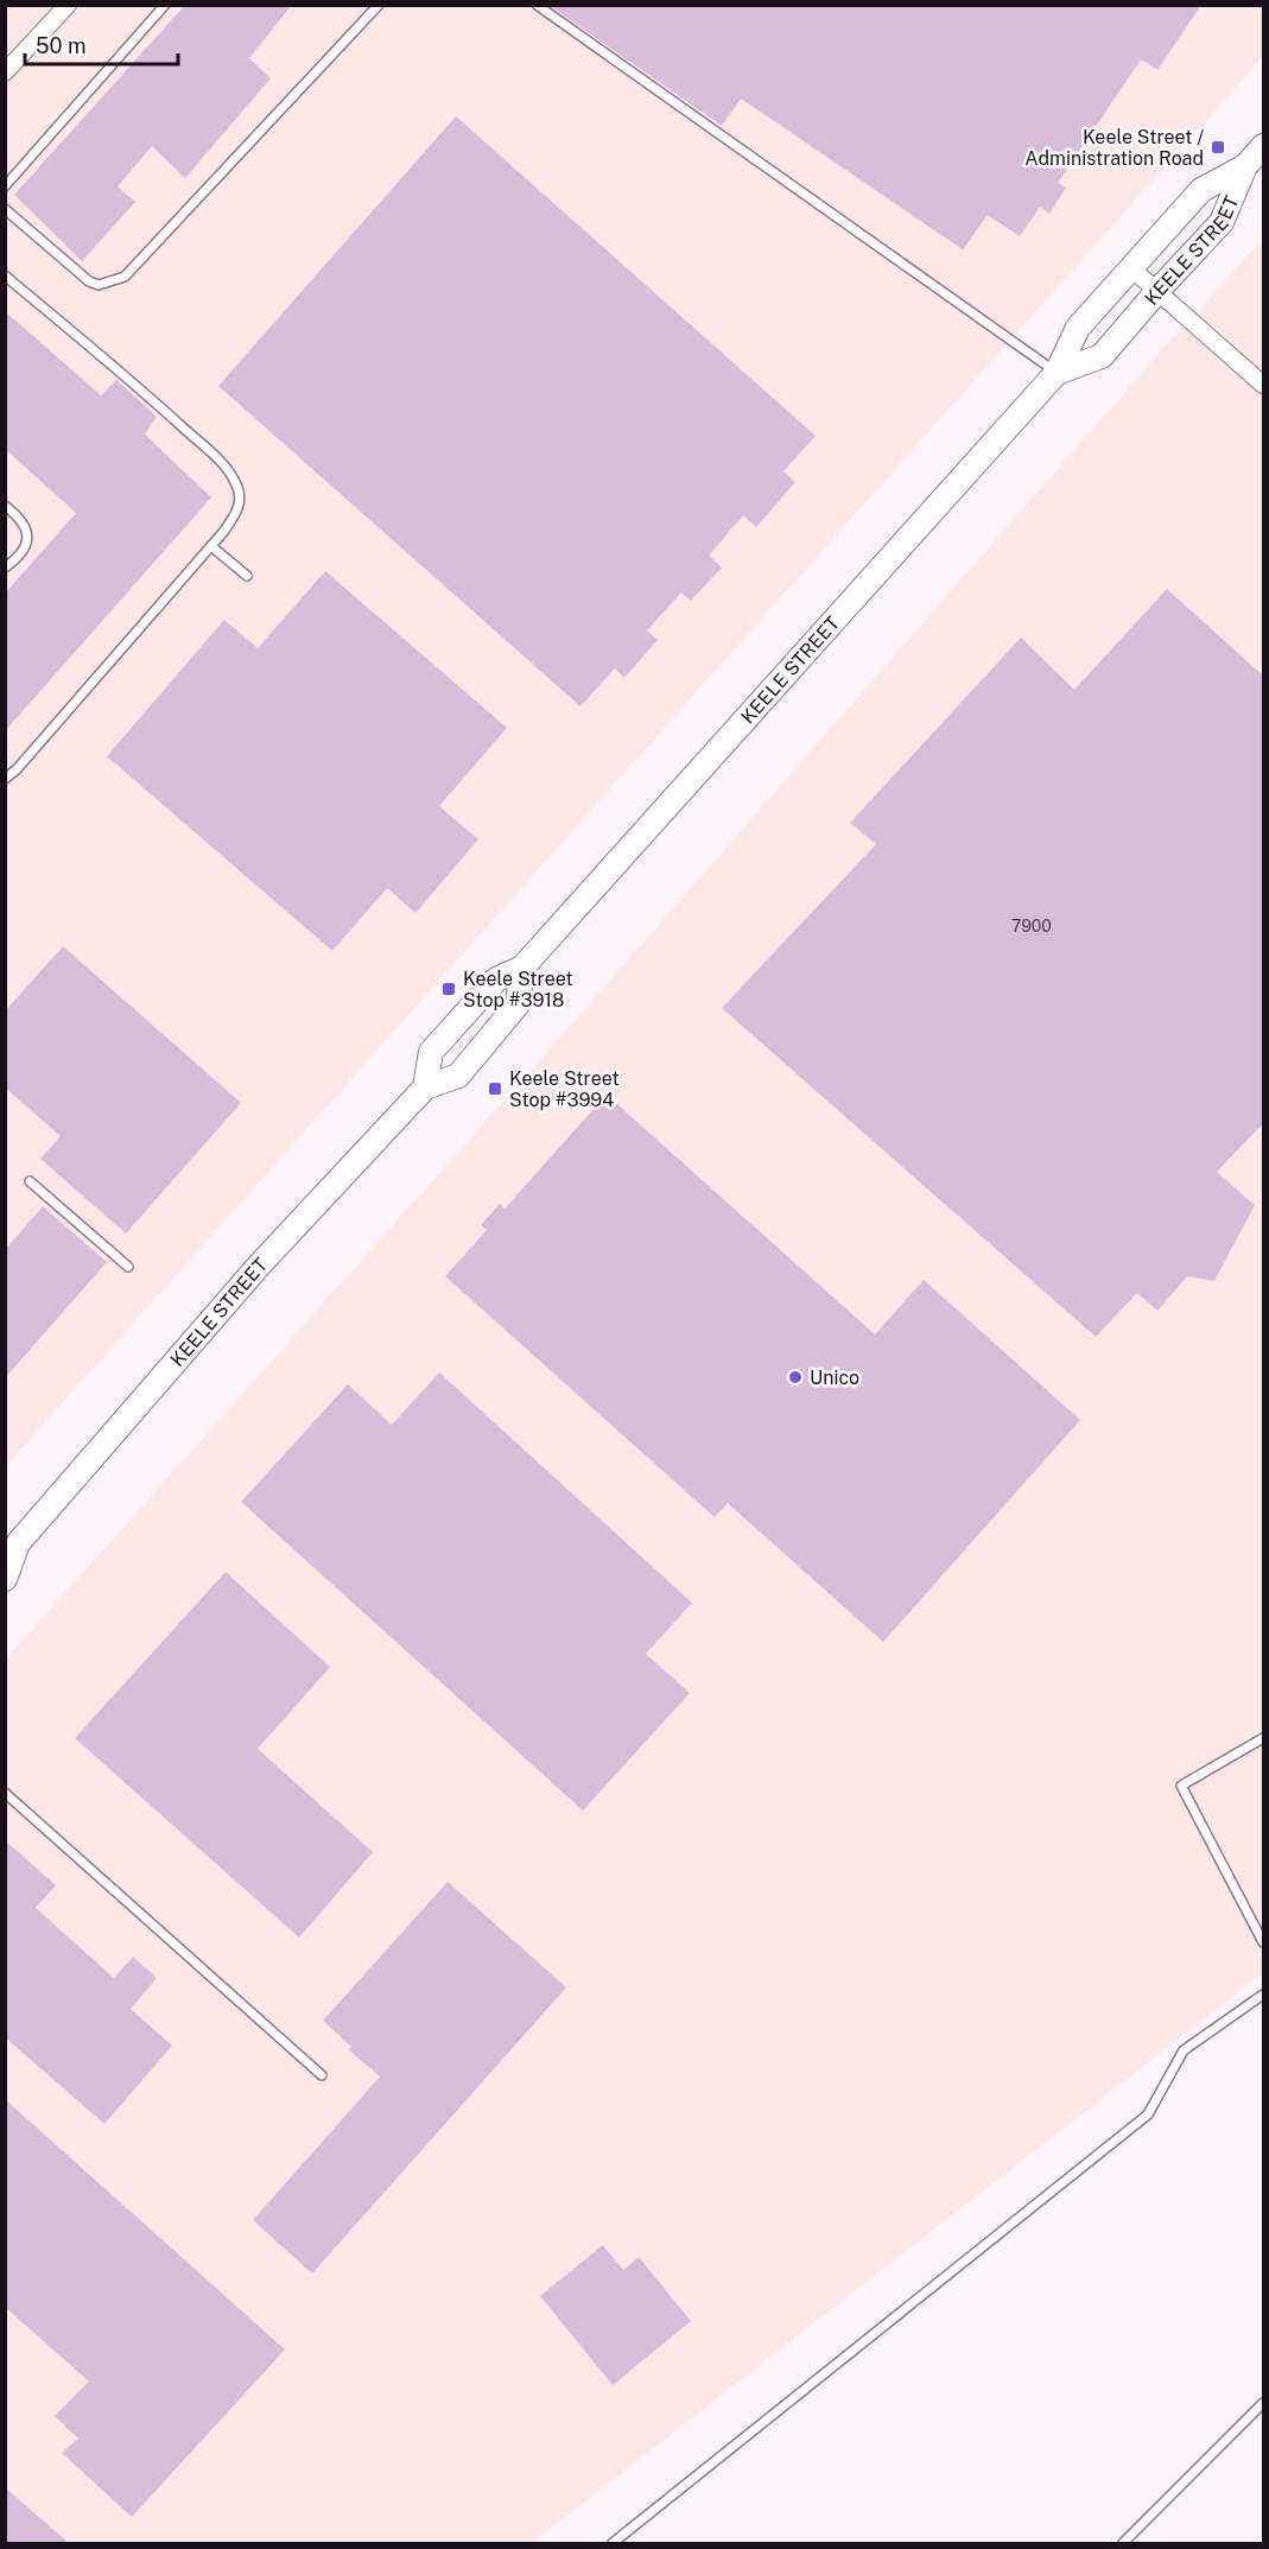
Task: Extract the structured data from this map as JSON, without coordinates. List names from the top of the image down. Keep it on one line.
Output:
{"streets":{"main road":["KEELE STREET"]},"places":{"transit":["Keele Street / Administration Road","Keele Street Stop #3918","Keele Street Stop #3994"],"other":["Unico"]},"house_numbers":["7900"],"scale_bar":"50 m"}
